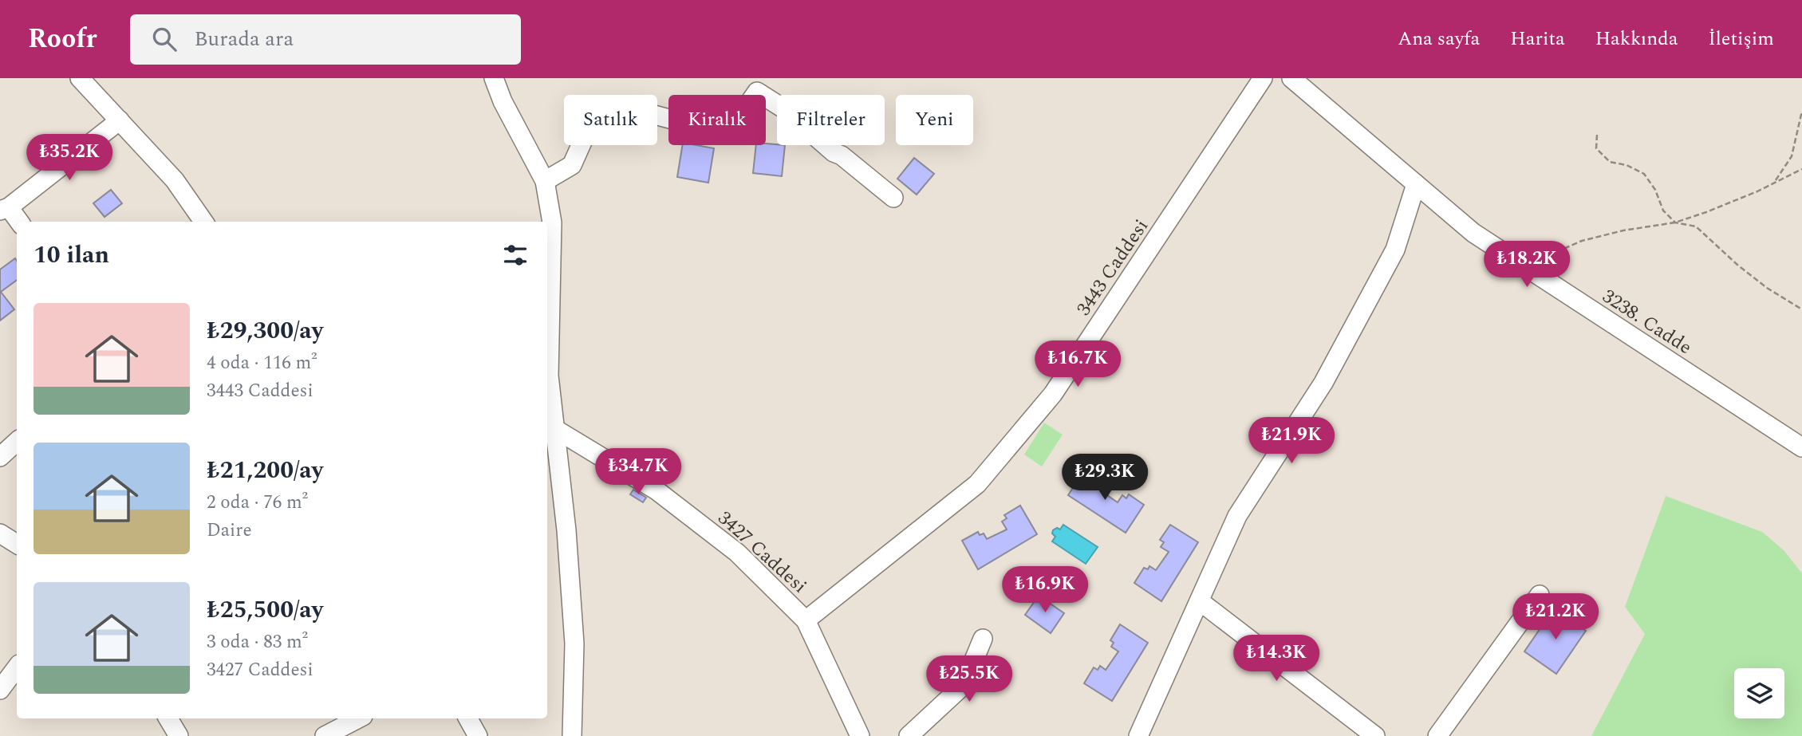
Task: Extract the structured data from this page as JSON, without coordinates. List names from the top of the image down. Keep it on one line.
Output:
{"streets":{"street":["3443 Caddesi","3238. Cadde","3427 Caddesi"]},"crossings":[["3443 Caddesi","3427 Caddesi"]],"page":{"header":"Roofr","search":"Burada ara","nav":["Ana sayfa","Harita","Hakkında","İletişim"],"chip":["Satılık","Kiralık","Filtreler","Yeni"],"price":["₺35.2K","₺18.2K","₺16.7K","₺21.9K","₺34.7K","₺29.3K","₺16.9K","₺21.2K","₺14.3K","₺25.5K"],"heading":"10 ilan","list":[{"name":"₺29,300/ay","note":"4 oda · 116 m² · 3443 Caddesi"},{"name":"₺21,200/ay","note":"2 oda · 76 m² · Daire"},{"name":"₺25,500/ay","note":"3 oda · 83 m² · 3427 Caddesi"}]}}
